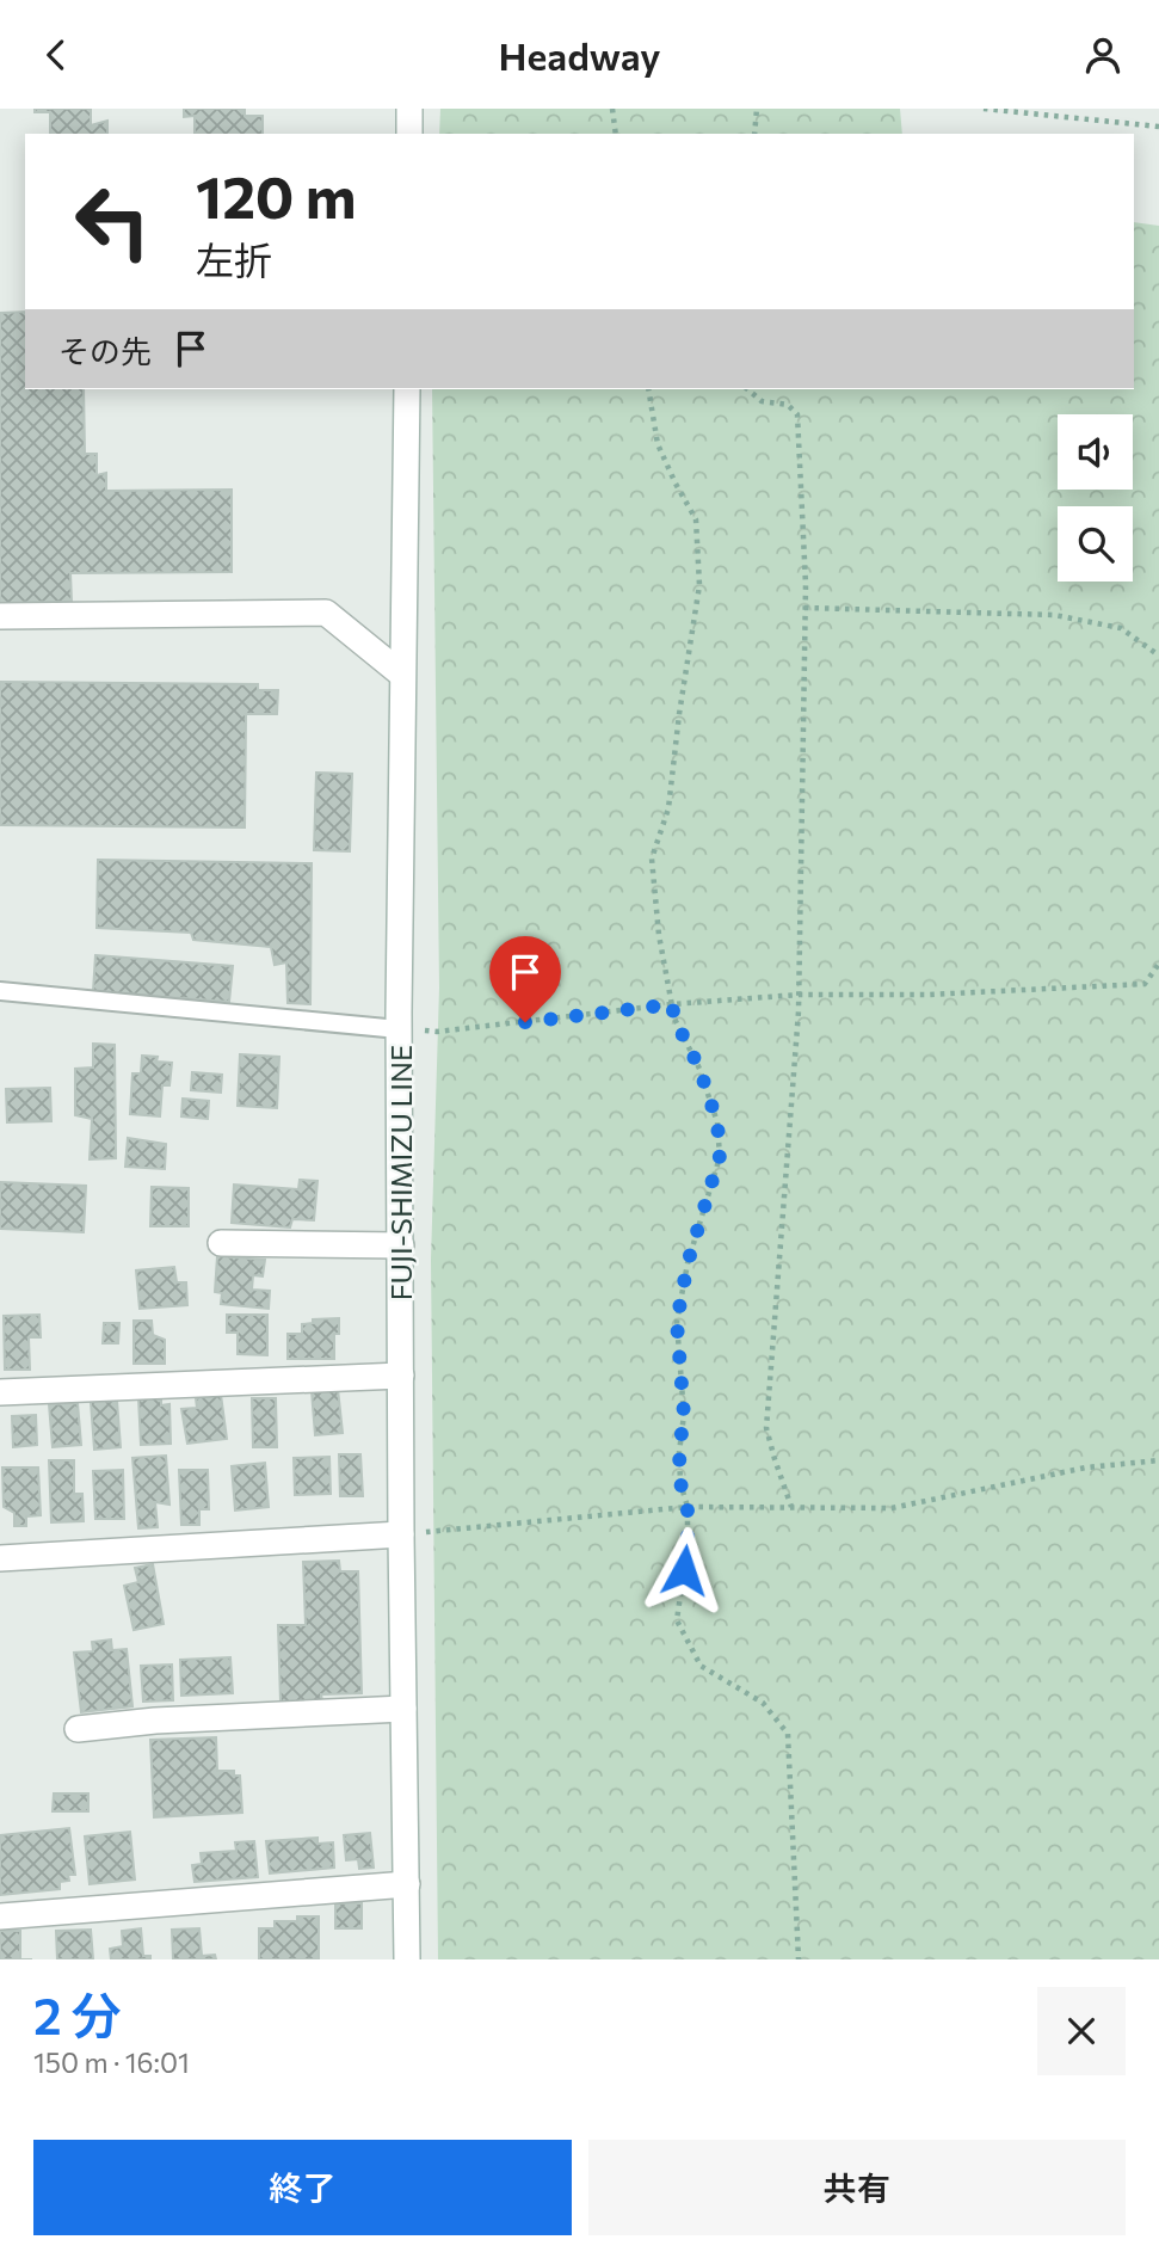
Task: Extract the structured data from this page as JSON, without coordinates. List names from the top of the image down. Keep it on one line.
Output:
{"streets":{"street":["FUJI-SHIMIZU LINE"]},"page":{"header":"Headway","turn":["120 m","左折"],"then":"その先","heading":["2 分","150 m · 16:01"],"buttons":["終了","共有"]}}
